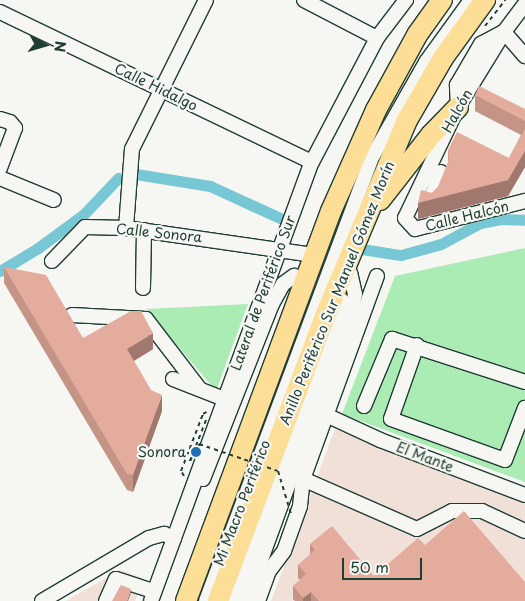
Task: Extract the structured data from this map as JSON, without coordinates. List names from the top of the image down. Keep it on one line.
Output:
{"streets":{"highway":["Anillo Periférico Sur Manuel Gómez Morín"],"street":["Calle Hidalgo","Halcón","Calle Halcón","Calle Sonora","Lateral de Periférico Sur","El Mante","Mi Macro Periférico"]},"crossings":[["Calle Hidalgo","Lateral de Periférico Sur"],["Halcón","Calle Halcón"],["Calle Sonora","Lateral de Periférico Sur"]],"places":["Sonora"],"scale_bar":"50 m","north":"right"}
